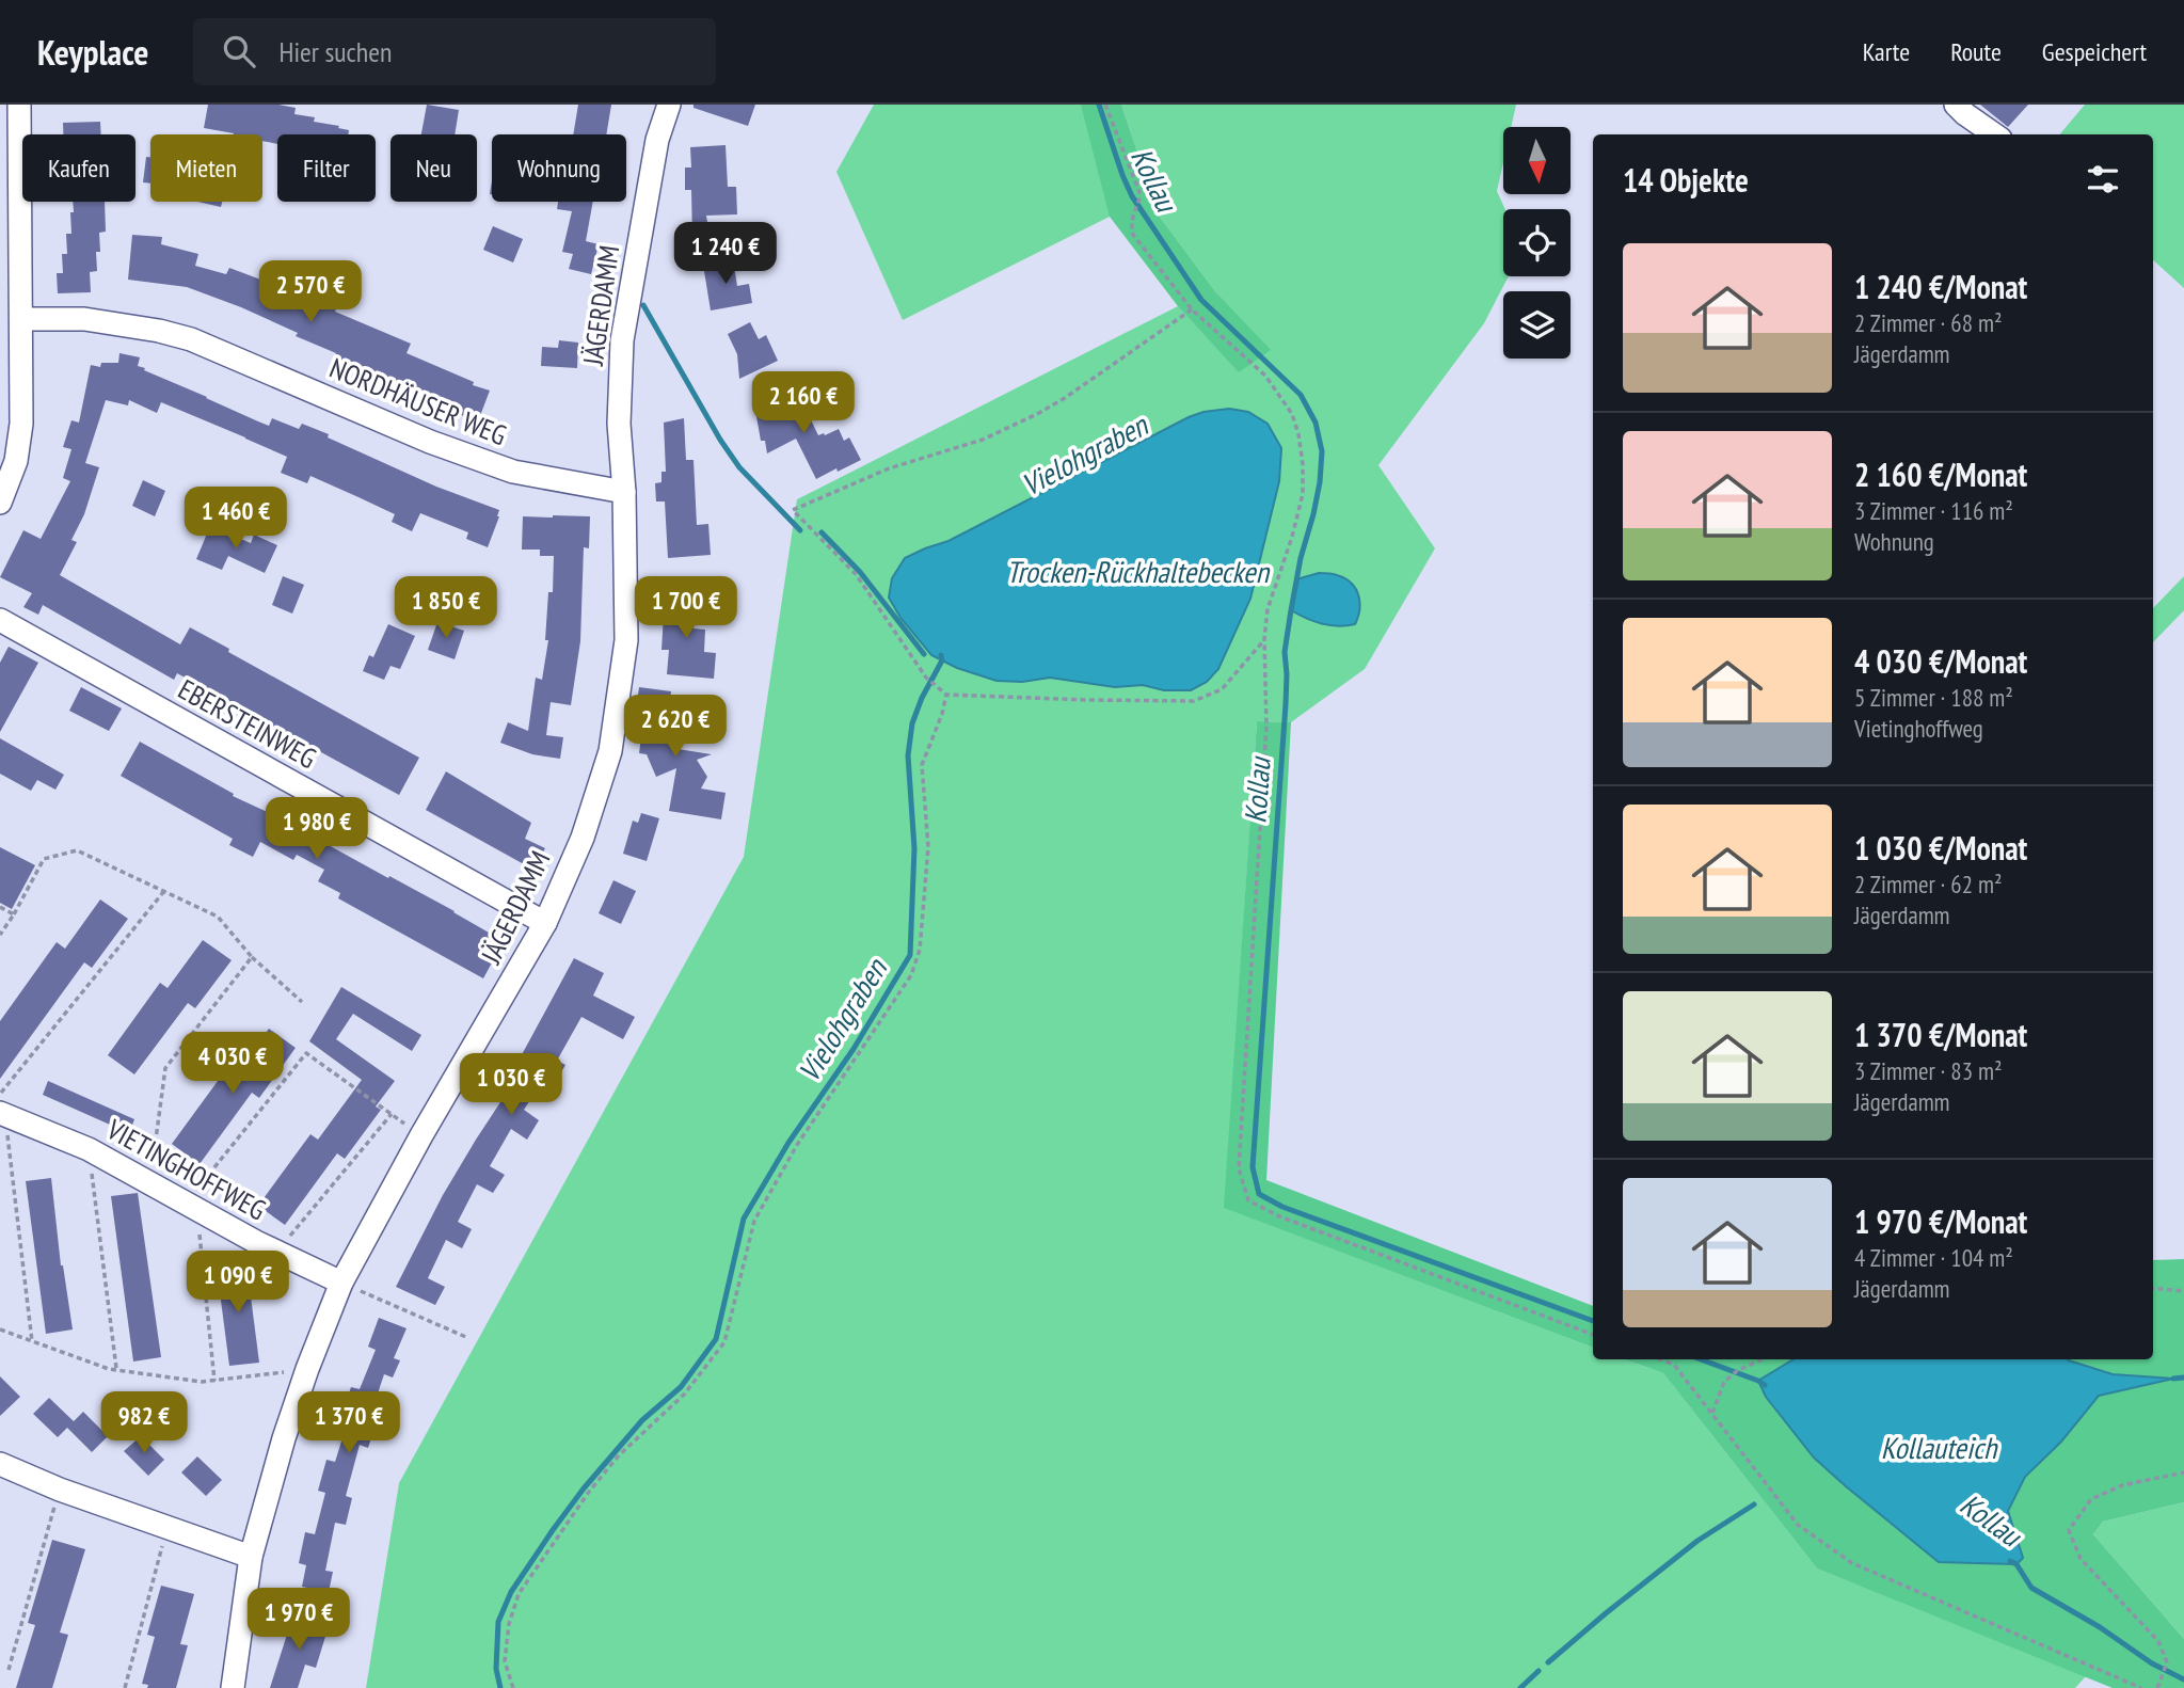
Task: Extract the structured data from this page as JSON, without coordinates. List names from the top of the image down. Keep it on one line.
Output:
{"streets":{"street":["JÄGERDAMM","NORDHÄUSER WEG","EBERSTEINWEG","VIETINGHOFFWEG"]},"crossings":[["JÄGERDAMM","NORDHÄUSER WEG"],["JÄGERDAMM","EBERSTEINWEG"],["JÄGERDAMM","VIETINGHOFFWEG"]],"water":["Kollau","Vielohgraben","Trocken-Rückhaltebecken","Kollauteich"],"north":"bottom","page":{"header":"Keyplace","search":"Hier suchen","nav":["Karte","Route","Gespeichert"],"chip":["Kaufen","Mieten","Filter","Neu","Wohnung"],"heading":"14 Objekte","price":["1 240 €","2 570 €","2 160 €","1 460 €","1 850 €","1 700 €","2 620 €","1 980 €","4 030 €","1 030 €","1 090 €","982 €","1 370 €","1 970 €"],"list":[{"name":"1 240 €/Monat","note":"2 Zimmer · 68 m² · Jägerdamm"},{"name":"2 160 €/Monat","note":"3 Zimmer · 116 m² · Wohnung"},{"name":"4 030 €/Monat","note":"5 Zimmer · 188 m² · Vietinghoffweg"},{"name":"1 030 €/Monat","note":"2 Zimmer · 62 m² · Jägerdamm"},{"name":"1 370 €/Monat","note":"3 Zimmer · 83 m² · Jägerdamm"},{"name":"1 970 €/Monat","note":"4 Zimmer · 104 m² · Jägerdamm"}]}}
